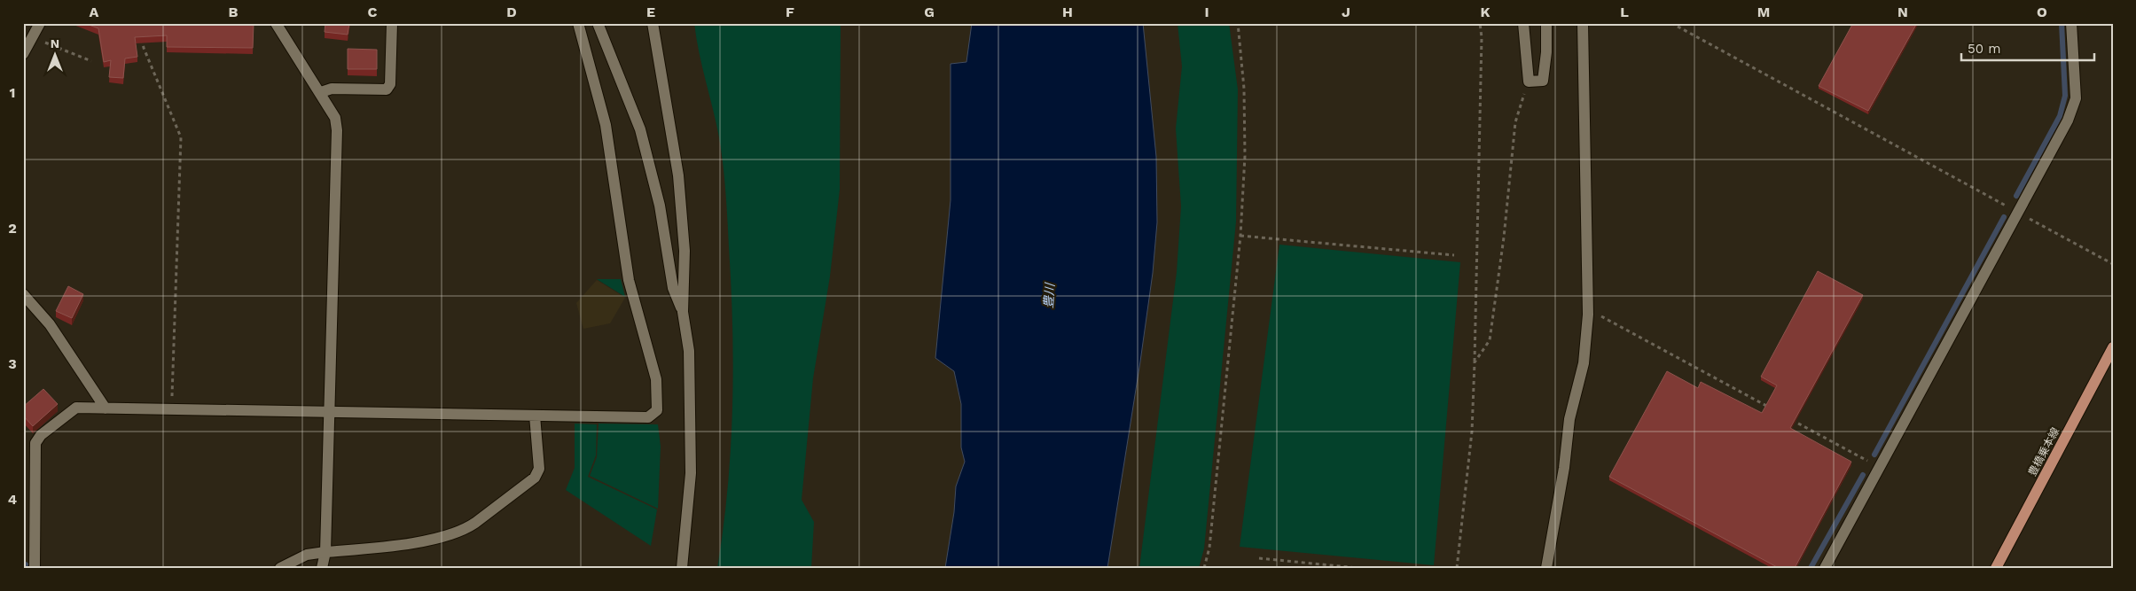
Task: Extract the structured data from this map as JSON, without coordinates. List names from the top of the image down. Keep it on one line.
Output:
{"streets":{"main road":["豊橋乗本線"]},"water":["豊川"],"scale_bar":"50 m","north":"top","grid":{"columns":["A","B","C","D","E","F","G","H","I","J","K","L","M","N","O"],"rows":["1","2","3","4"]}}
